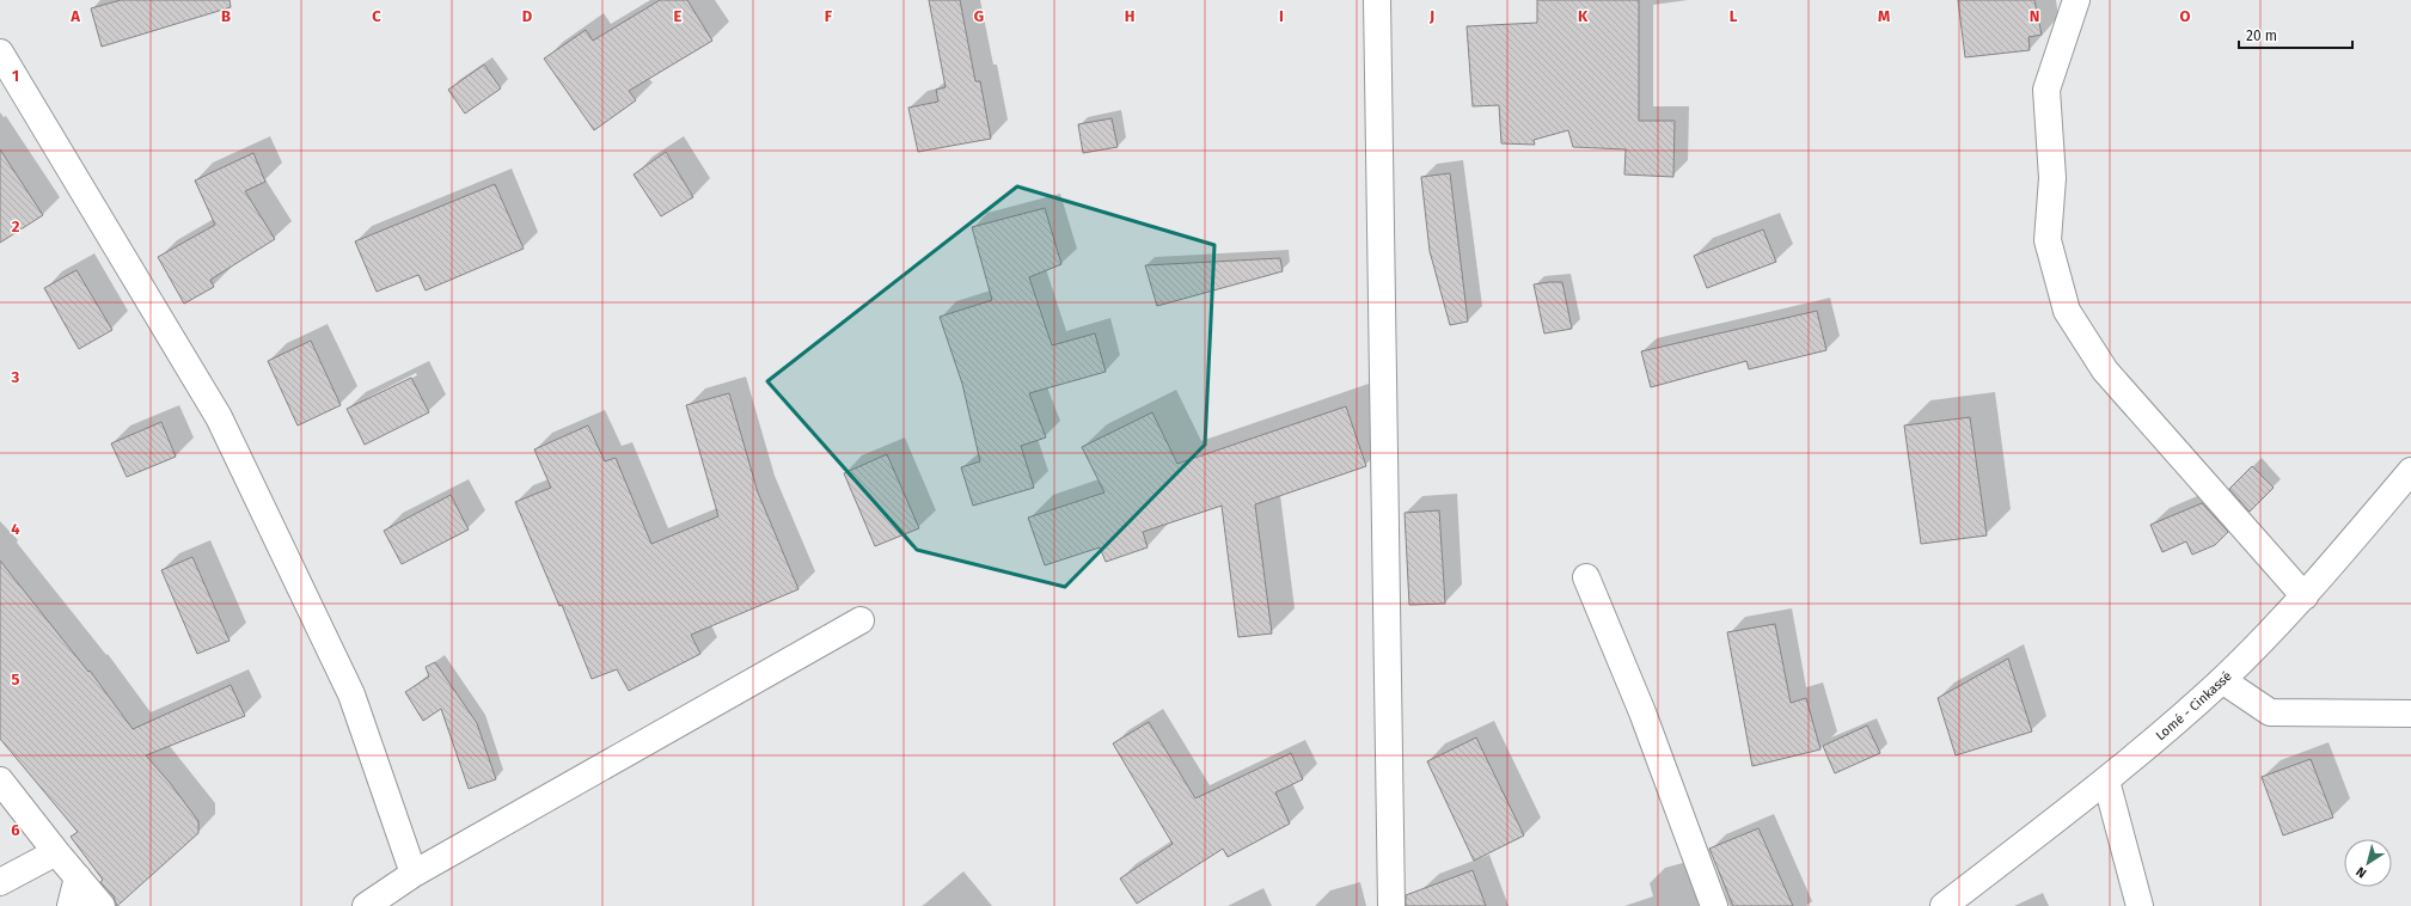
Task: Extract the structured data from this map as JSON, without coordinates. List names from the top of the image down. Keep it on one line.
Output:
{"streets":{"main road":["Lomé - Cinkassé"]},"scale_bar":"20 m","north":"bottom left","grid":{"columns":["A","B","C","D","E","F","G","H","I","J","K","L","M","N","O"],"rows":["1","2","3","4","5","6"]}}
